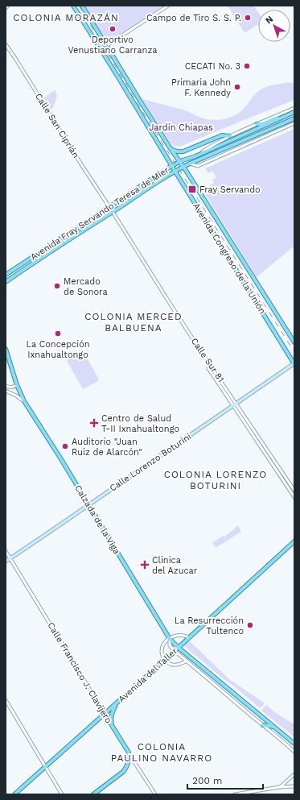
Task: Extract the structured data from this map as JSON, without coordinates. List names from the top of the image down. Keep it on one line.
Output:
{"streets":{"main road":["Avenida Fray Servando Teresa de Mier","Avenida Congreso de la Unión","Calle Lorenzo Boturini","Calzada de la Viga","Calle Francisco J. Clavijero","Avenida del Taller"],"street":["Calle San Ciprián","Calle Sur 81"]},"crossings":[["Calle San Ciprián","Avenida Fray Servando Teresa de Mier"],["Avenida Fray Servando Teresa de Mier","Avenida Congreso de la Unión"],["Avenida Fray Servando Teresa de Mier","Calle Sur 81"],["Avenida Congreso de la Unión","Calle Lorenzo Boturini"],["Calle Sur 81","Calle Lorenzo Boturini"],["Calle Lorenzo Boturini","Calzada de la Viga"],["Calle Lorenzo Boturini","Calle Francisco J. Clavijero"],["Calzada de la Viga","Avenida del Taller"],["Calle Francisco J. Clavijero","Avenida del Taller"]],"districts":["COLONIA MORAZÁN","COLONIA MERCED BALBUENA","COLONIA LORENZO BOTURINI","COLONIA PAULINO NAVARRO"],"parks":["Jardín Chiapas"],"places":{"other":["Campo de Tiro S. S. P.","Deportivo Venustiano Carranza","CECATI No. 3","Primaria John F. Kennedy","Mercado de Sonora","La Concepción Ixnahualtongo","Auditorio \"Juan Ruiz de Alarcón\"","La Resurrección Tultenco"],"transit":["Fray Servando"],"health":["Centro de Salud T-II Ixnahualtongo","Clinica del Azucar"]},"scale_bar":"200 m","north":"top left"}
